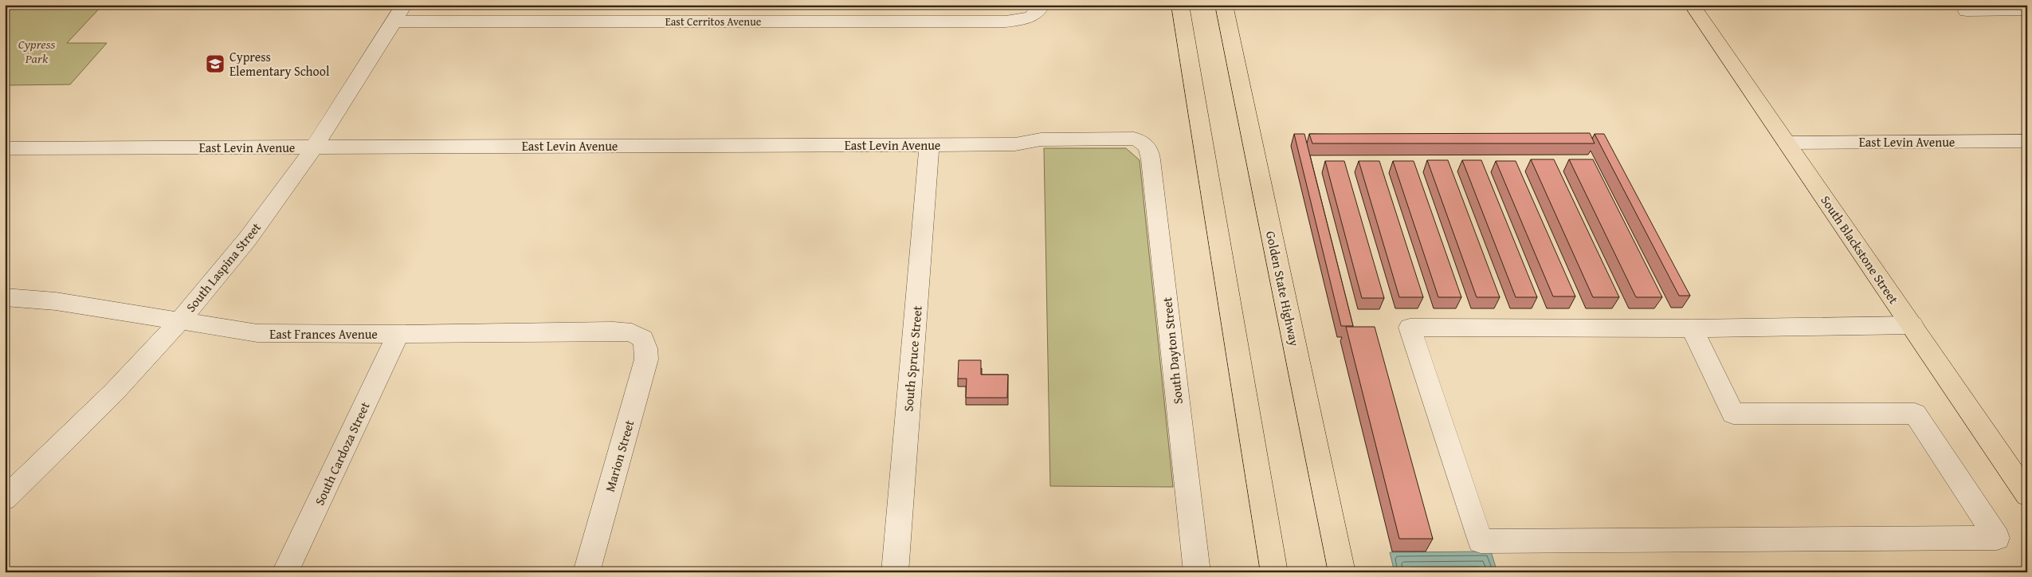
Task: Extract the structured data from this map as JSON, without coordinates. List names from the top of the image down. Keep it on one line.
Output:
{"streets":{"main road":["South Blackstone Street","Golden State Highway"],"street":["East Cerritos Avenue","East Levin Avenue","South Laspina Street","East Frances Avenue","South Dayton Street","South Spruce Street","South Cardoza Street","Marion Street"]},"crossings":[["East Cerritos Avenue","South Laspina Street"],["East Levin Avenue","South Blackstone Street"],["East Levin Avenue","South Laspina Street"],["East Levin Avenue","South Dayton Street"],["East Levin Avenue","South Spruce Street"],["South Laspina Street","East Frances Avenue"],["East Frances Avenue","South Cardoza Street"],["East Frances Avenue","Marion Street"]],"parks":["Cypress Park"],"places":{"school or university":["Cypress Elementary School"]}}
